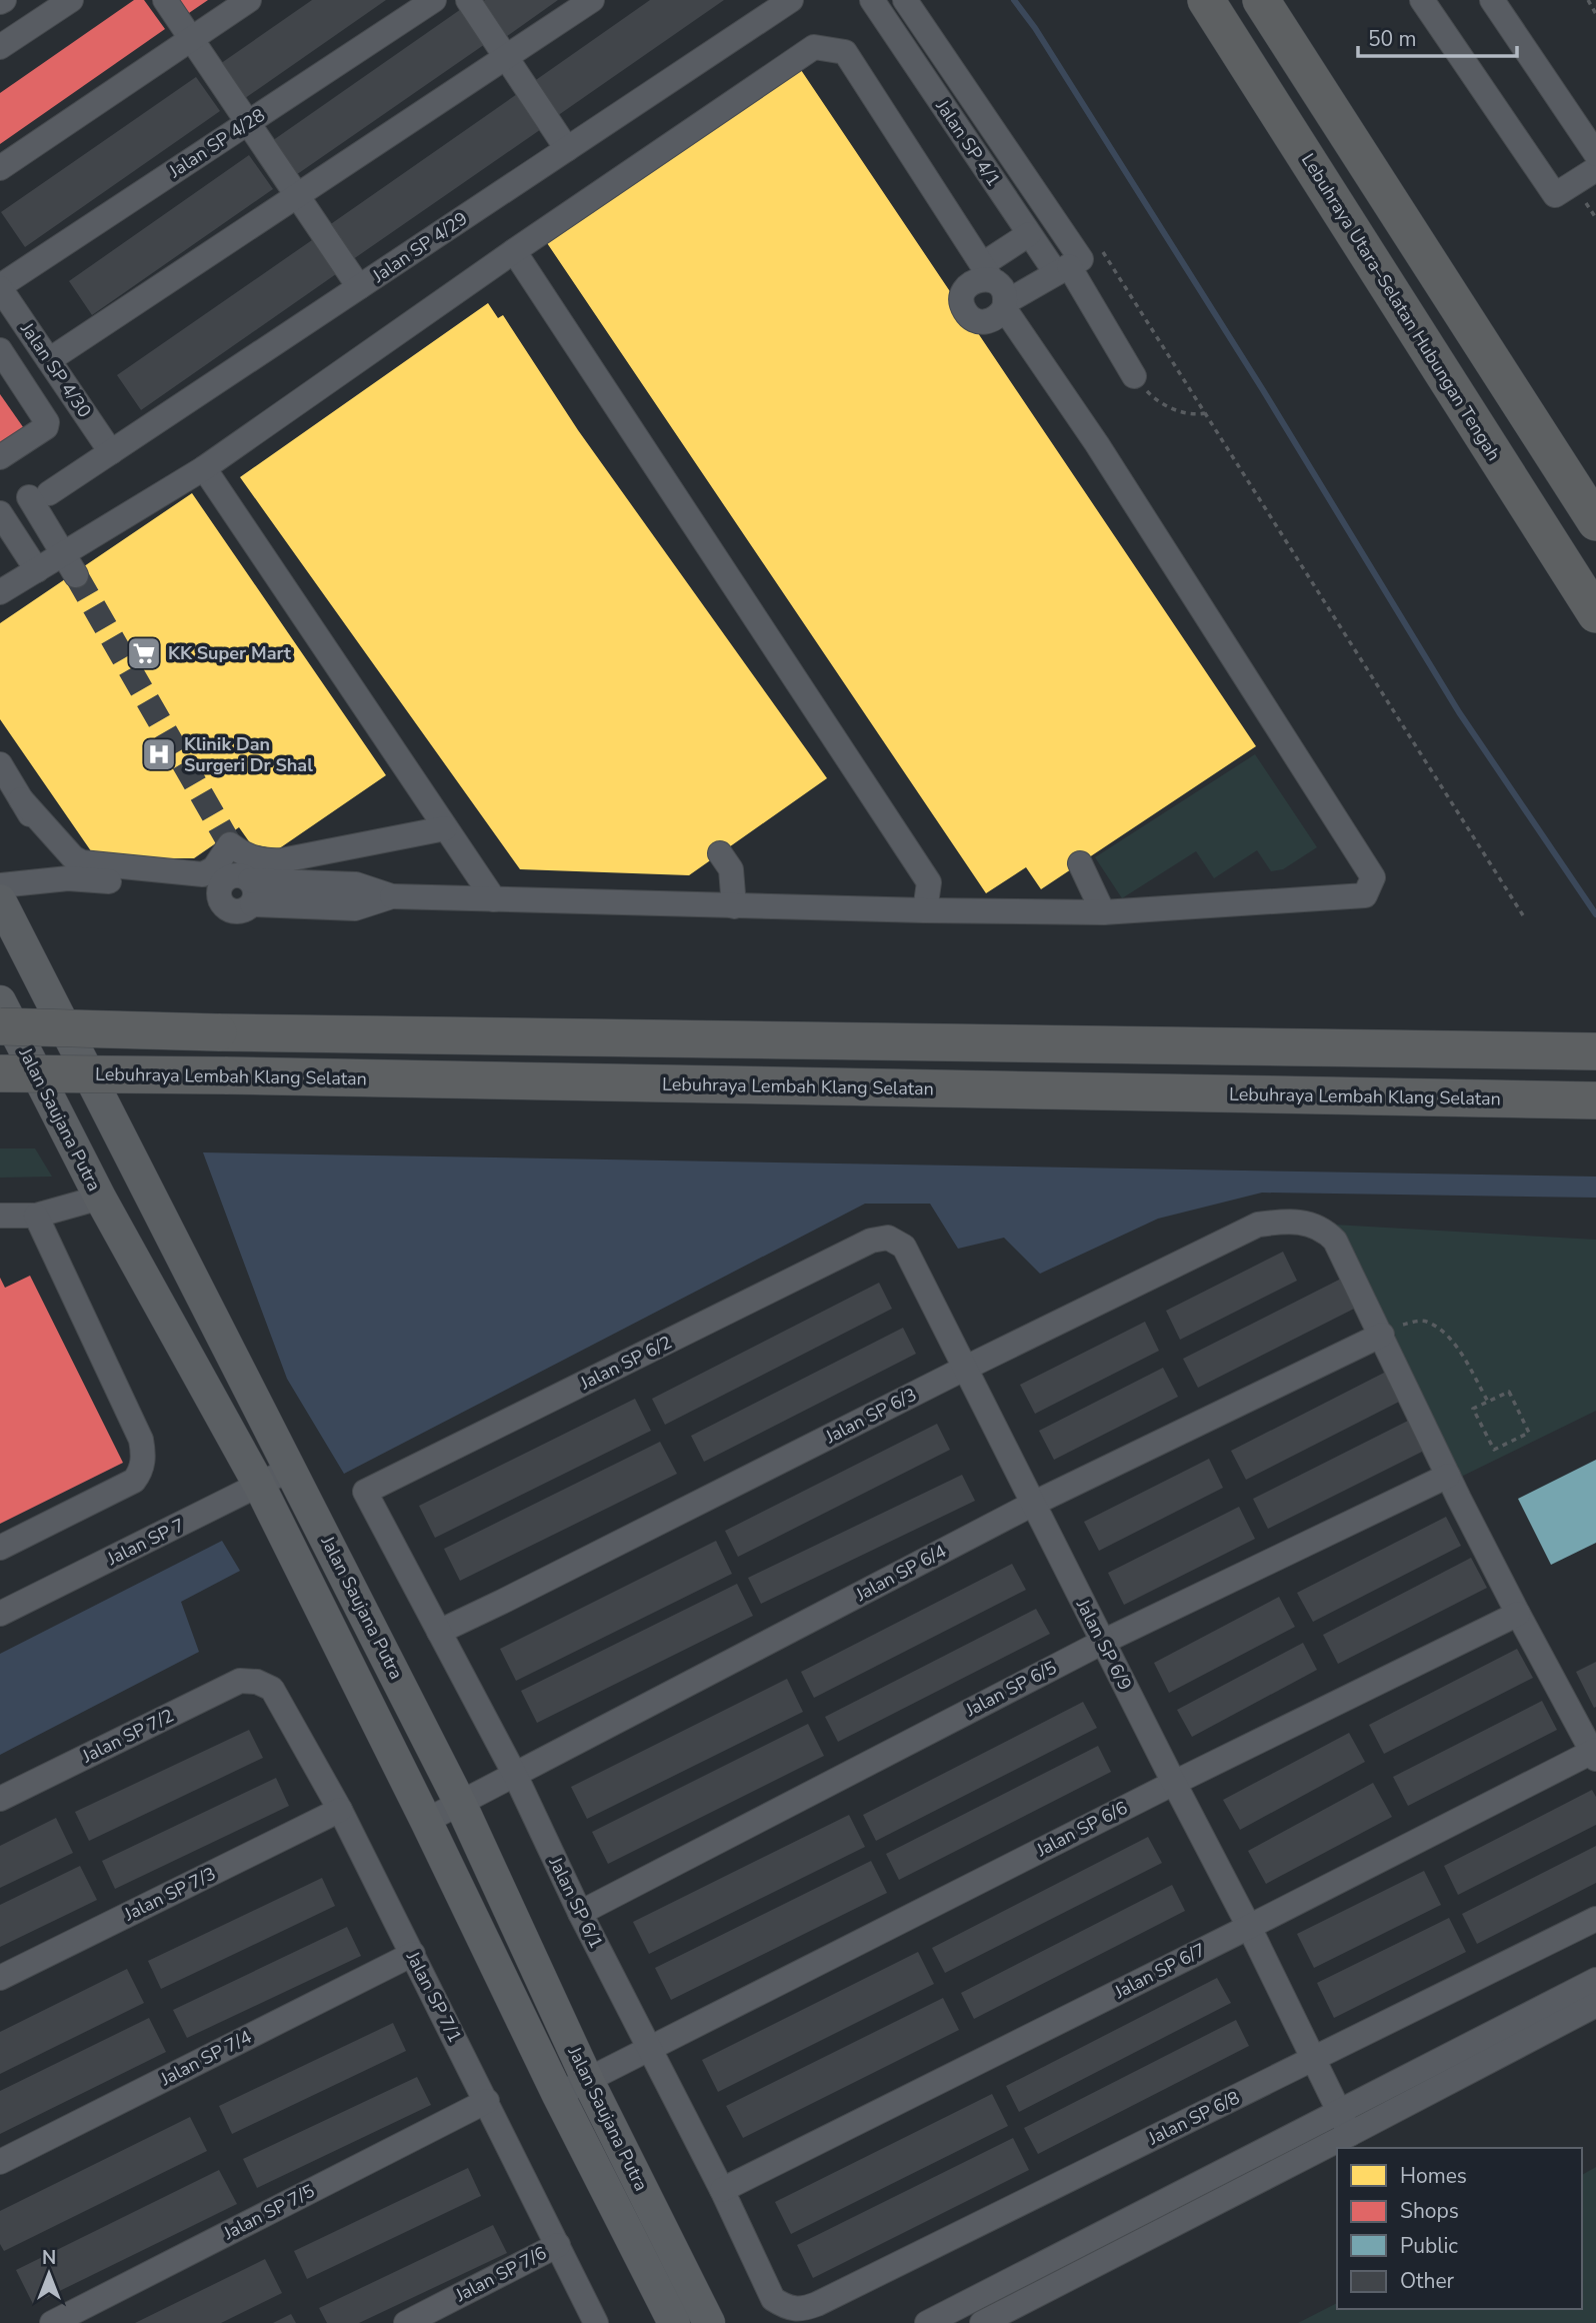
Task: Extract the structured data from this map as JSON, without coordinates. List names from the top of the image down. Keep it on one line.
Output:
{"streets":{"highway":["Lebuhraya Utara–Selatan Hubungan Tengah","Lebuhraya Lembah Klang Selatan"],"main road":["Jalan Saujana Putra"],"street":["Jalan SP 4/28","Jalan SP 4/1","Jalan SP 4/29","Jalan SP 4/30","Jalan SP 6/2","Jalan SP 6/3","Jalan SP 7","Jalan SP 6/4","Jalan SP 6/9","Jalan SP 6/5","Jalan SP 7/2","Jalan SP 6/6","Jalan SP 7/3","Jalan SP 6/1","Jalan SP 6/7","Jalan SP 7/1","Jalan SP 7/4","Jalan SP 6/8","Jalan SP 7/5","Jalan SP 7/6"]},"crossings":[["Jalan SP 4/28","Jalan SP 4/30"],["Jalan SP 4/29","Jalan SP 4/30"],["Jalan Saujana Putra","Jalan SP 7"],["Jalan Saujana Putra","Jalan SP 6/4"],["Jalan Saujana Putra","Jalan SP 6/6"],["Jalan SP 6/2","Jalan SP 6/9"],["Jalan SP 6/2","Jalan SP 6/1"],["Jalan SP 6/3","Jalan SP 6/4"],["Jalan SP 6/3","Jalan SP 6/9"],["Jalan SP 6/3","Jalan SP 6/1"],["Jalan SP 6/4","Jalan SP 6/9"],["Jalan SP 6/4","Jalan SP 6/1"],["Jalan SP 6/9","Jalan SP 6/5"],["Jalan SP 6/9","Jalan SP 6/6"],["Jalan SP 6/9","Jalan SP 6/7"],["Jalan SP 6/9","Jalan SP 6/8"],["Jalan SP 6/5","Jalan SP 6/1"],["Jalan SP 7/2","Jalan SP 7/1"],["Jalan SP 6/6","Jalan SP 6/1"],["Jalan SP 7/3","Jalan SP 7/1"],["Jalan SP 6/1","Jalan SP 6/7"],["Jalan SP 6/1","Jalan SP 6/8"],["Jalan SP 7/1","Jalan SP 7/4"],["Jalan SP 7/1","Jalan SP 7/5"],["Jalan SP 7/1","Jalan SP 7/6"]],"places":{"supermarket":["KK Super Mart"],"hospital":["Klinik Dan Surgeri Dr Shal"]},"legend":["Homes","Shops","Public","Other"],"scale_bar":"50 m","north":"top"}
